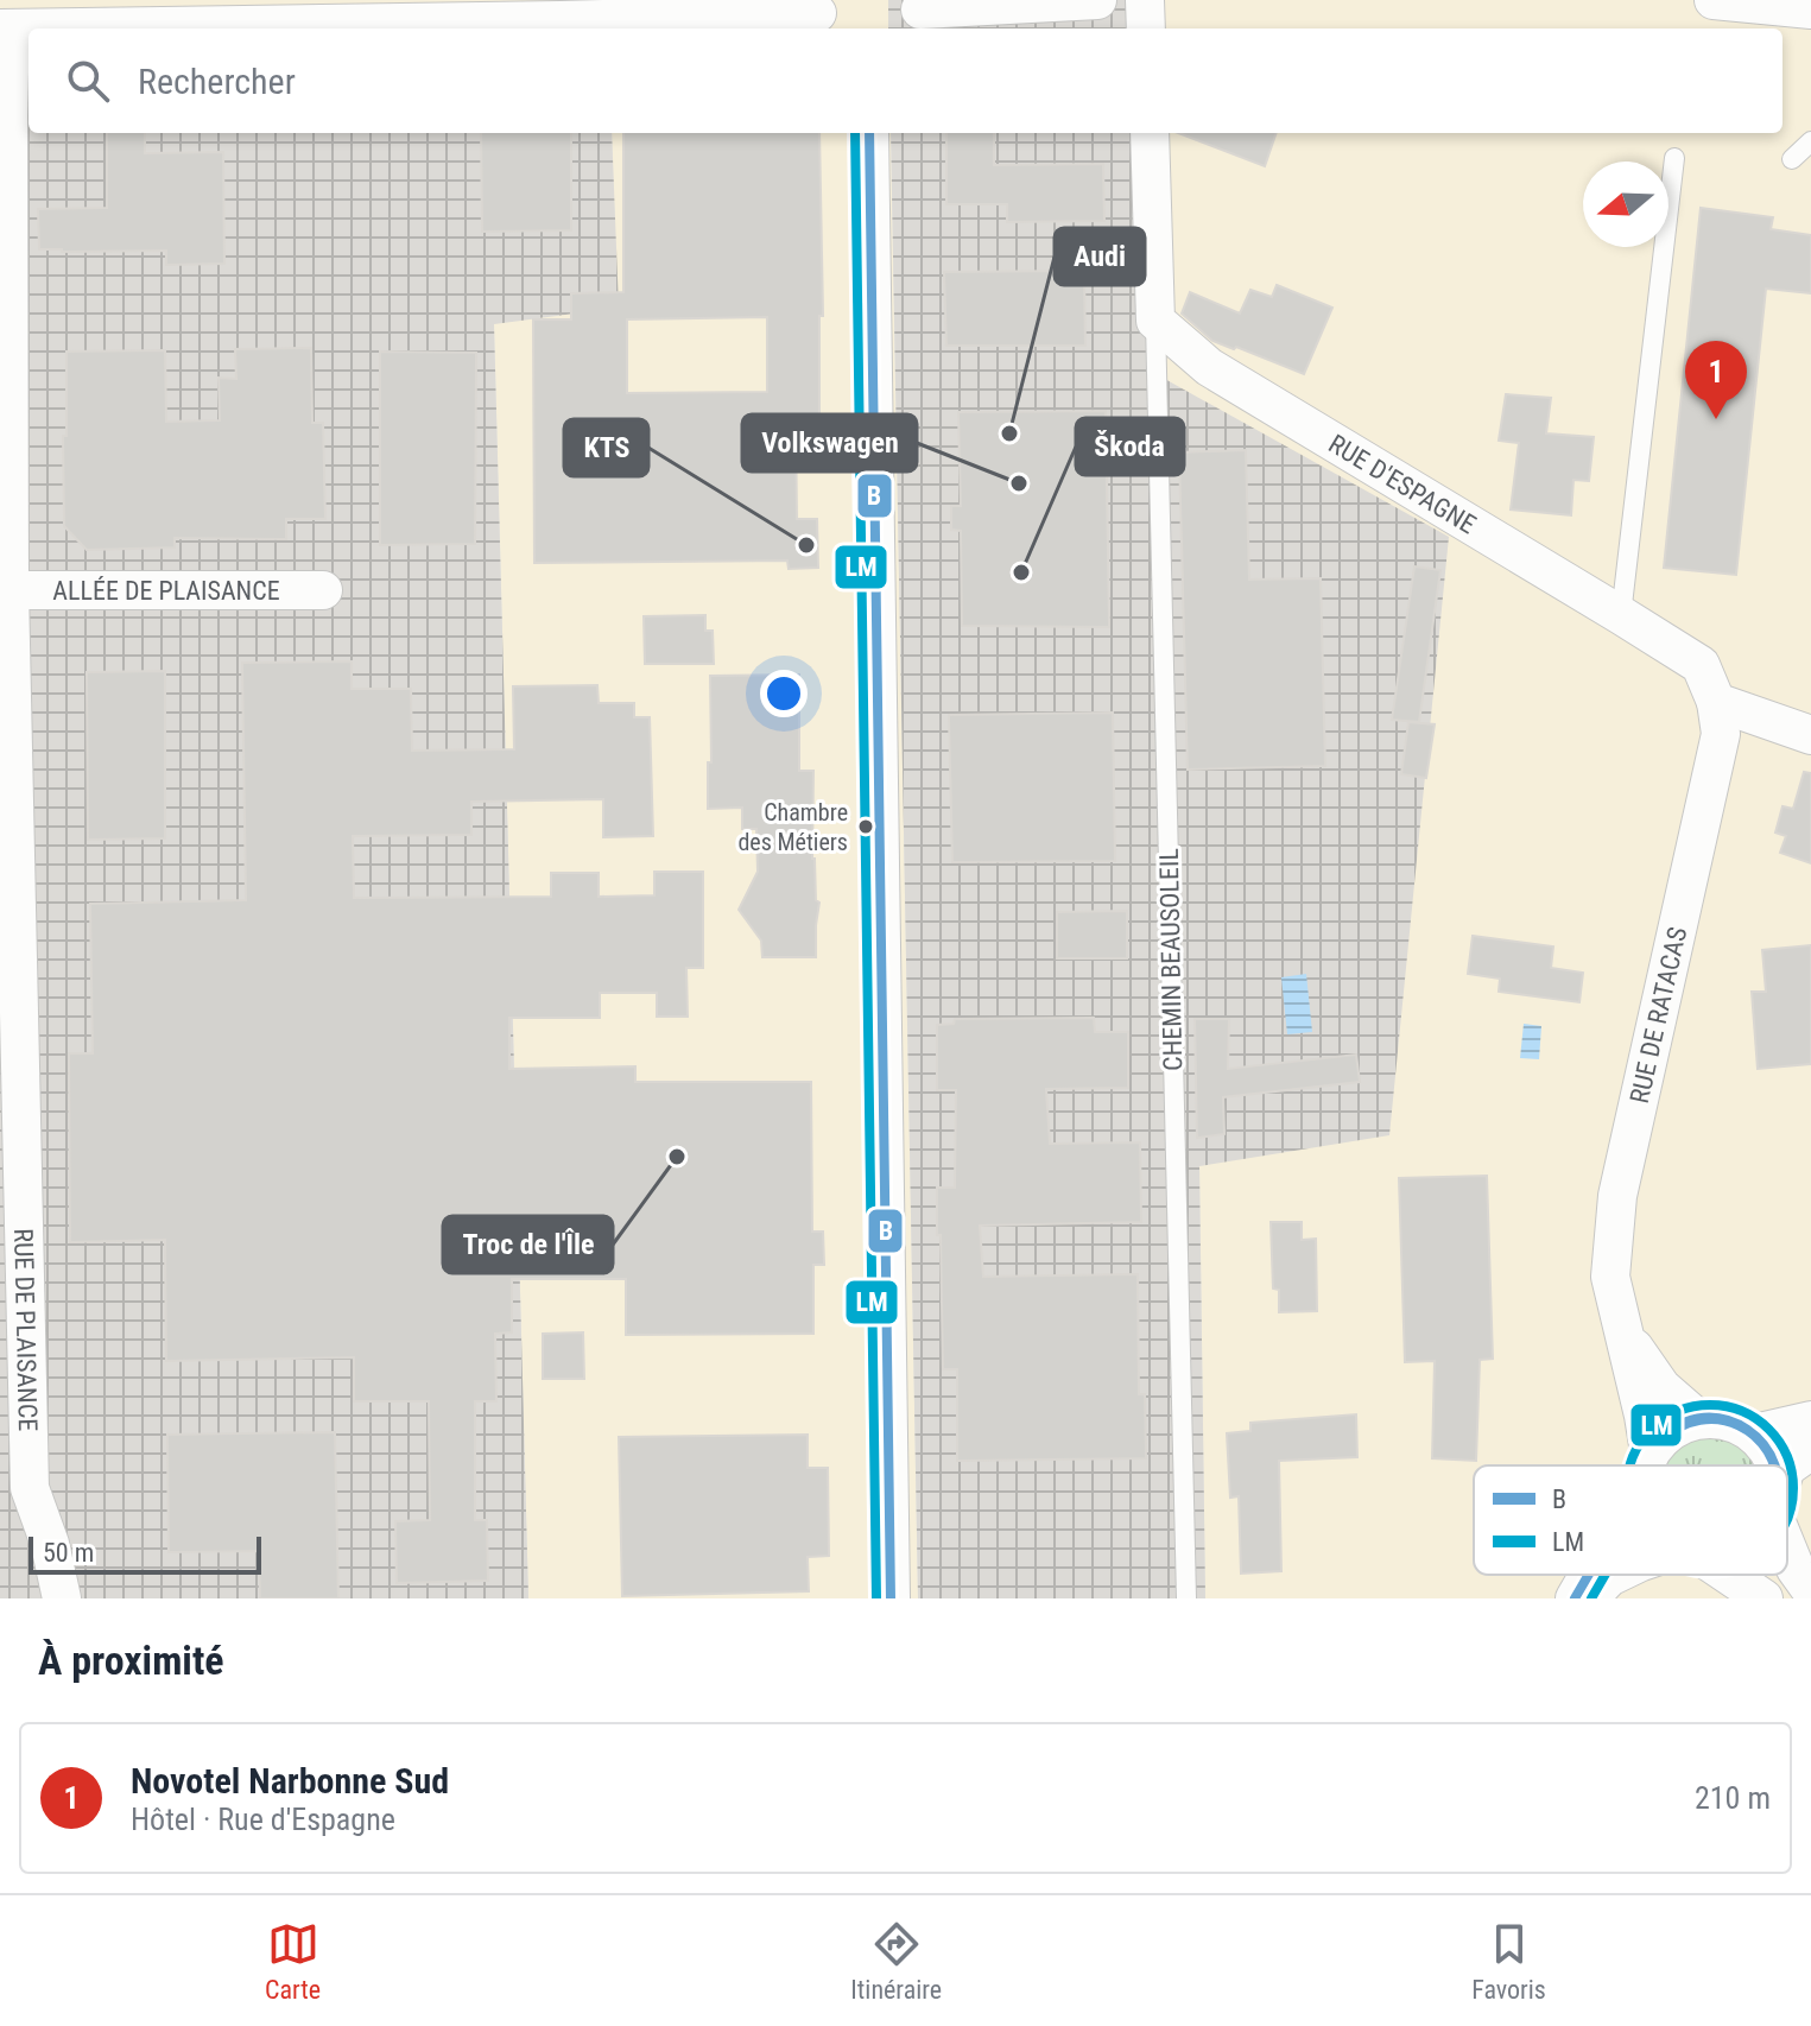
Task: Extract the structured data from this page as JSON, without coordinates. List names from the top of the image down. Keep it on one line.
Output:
{"streets":{"street":["RUE D'ESPAGNE","ALLÉE DE PLAISANCE","RUE DE RATACAS","RUE DE PLAISANCE"],"lane":["CHEMIN BEAUSOLEIL"]},"crossings":[["RUE D'ESPAGNE","CHEMIN BEAUSOLEIL"],["RUE D'ESPAGNE","RUE DE RATACAS"],["ALLÉE DE PLAISANCE","RUE DE PLAISANCE"]],"places":["Audi","Volkswagen","KTS","Škoda","Chambre des Métiers","Troc de l'Île"],"lines":["transit line B","transit line LM"],"legend":["B","LM"],"scale_bar":"50 m","north":"left","page":{"search":"Rechercher","pins":"1","scale":"50 m","heading":"À proximité","list":[{"mark":"1","name":"Novotel Narbonne Sud","note":"Hôtel · Rue d'Espagne","value":"210 m"}],"nav":["Carte","Itinéraire","Favoris"]}}
